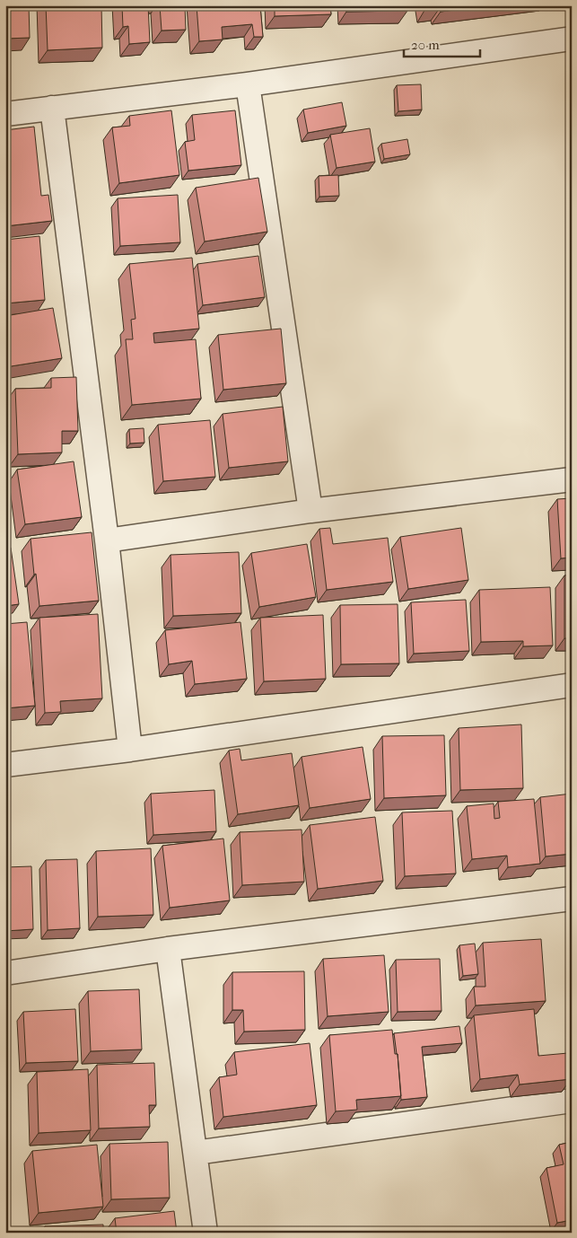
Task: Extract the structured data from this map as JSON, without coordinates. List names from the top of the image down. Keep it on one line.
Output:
{"scale_bar":"20 m"}
